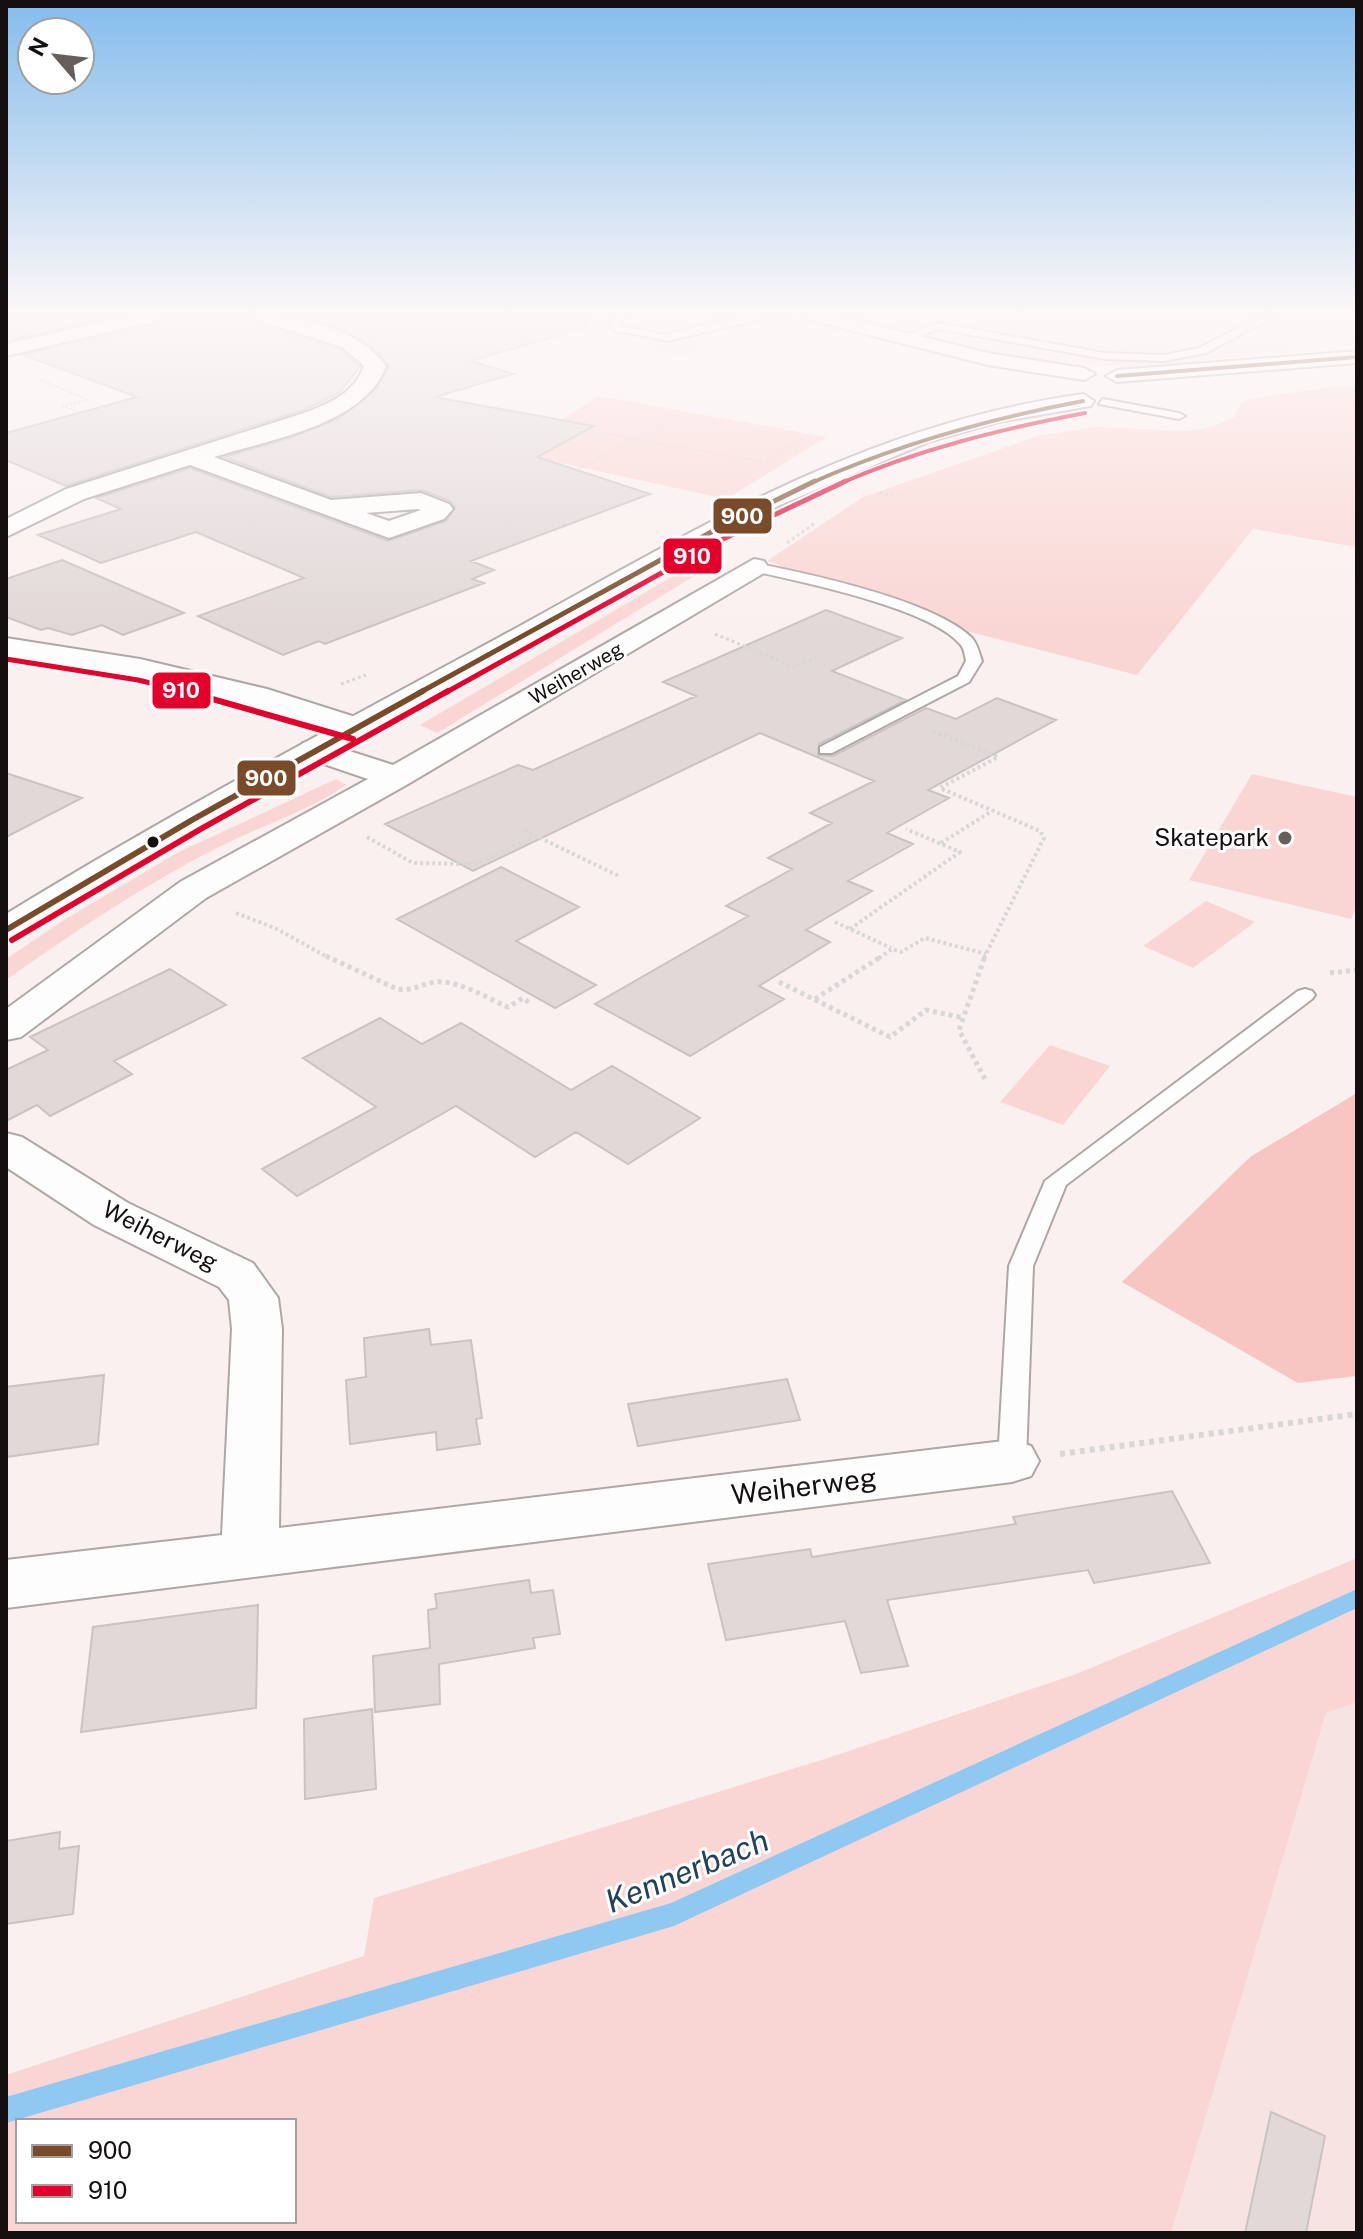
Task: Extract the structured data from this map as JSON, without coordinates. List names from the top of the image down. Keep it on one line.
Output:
{"streets":{"street":["Weiherweg"]},"water":["Kennerbach"],"places":["Skatepark"],"lines":["transit line 900","transit line 910"],"legend":["900","910"],"north":"top left"}
